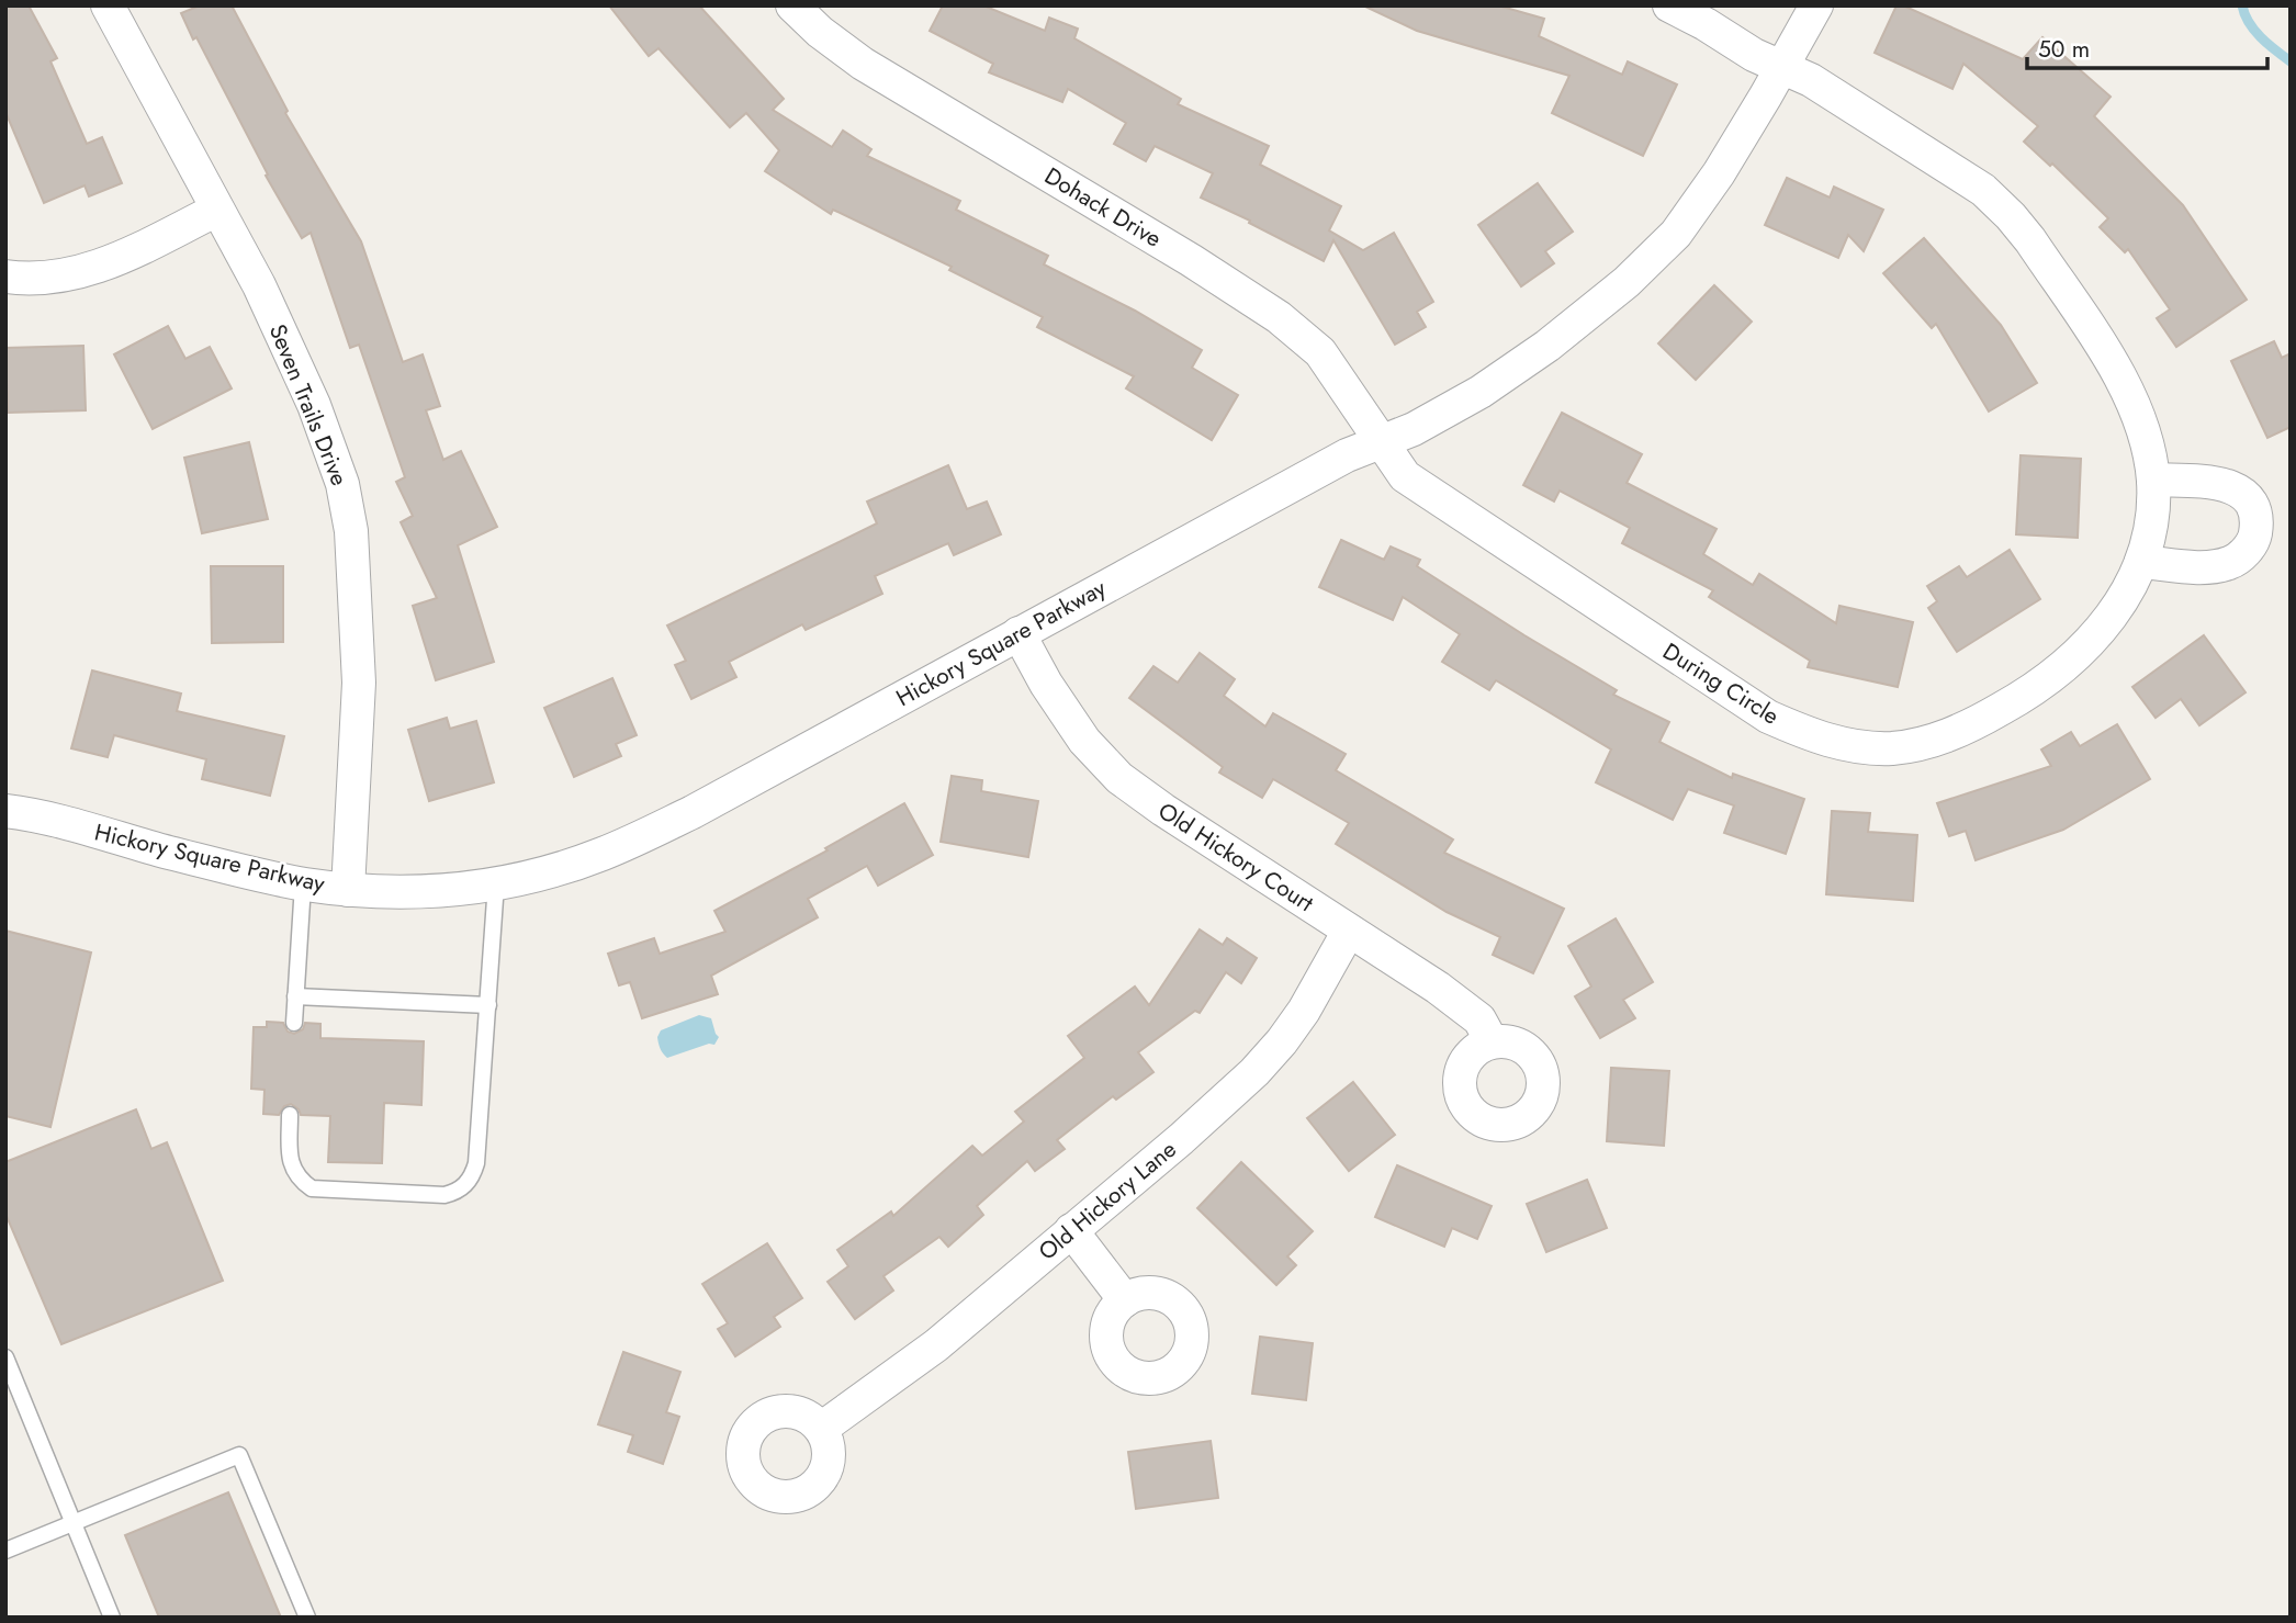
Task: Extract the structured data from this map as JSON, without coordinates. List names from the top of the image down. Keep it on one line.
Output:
{"streets":{"street":["Dohack Drive","Seven Trails Drive","Hickory Square Parkway","During Circle","Old Hickory Court","Old Hickory Lane"]},"crossings":[["Dohack Drive","Hickory Square Parkway"],["Dohack Drive","During Circle"],["Seven Trails Drive","Hickory Square Parkway"],["Hickory Square Parkway","During Circle"],["Hickory Square Parkway","Old Hickory Court"],["Old Hickory Court","Old Hickory Lane"]],"scale_bar":"50 m"}
